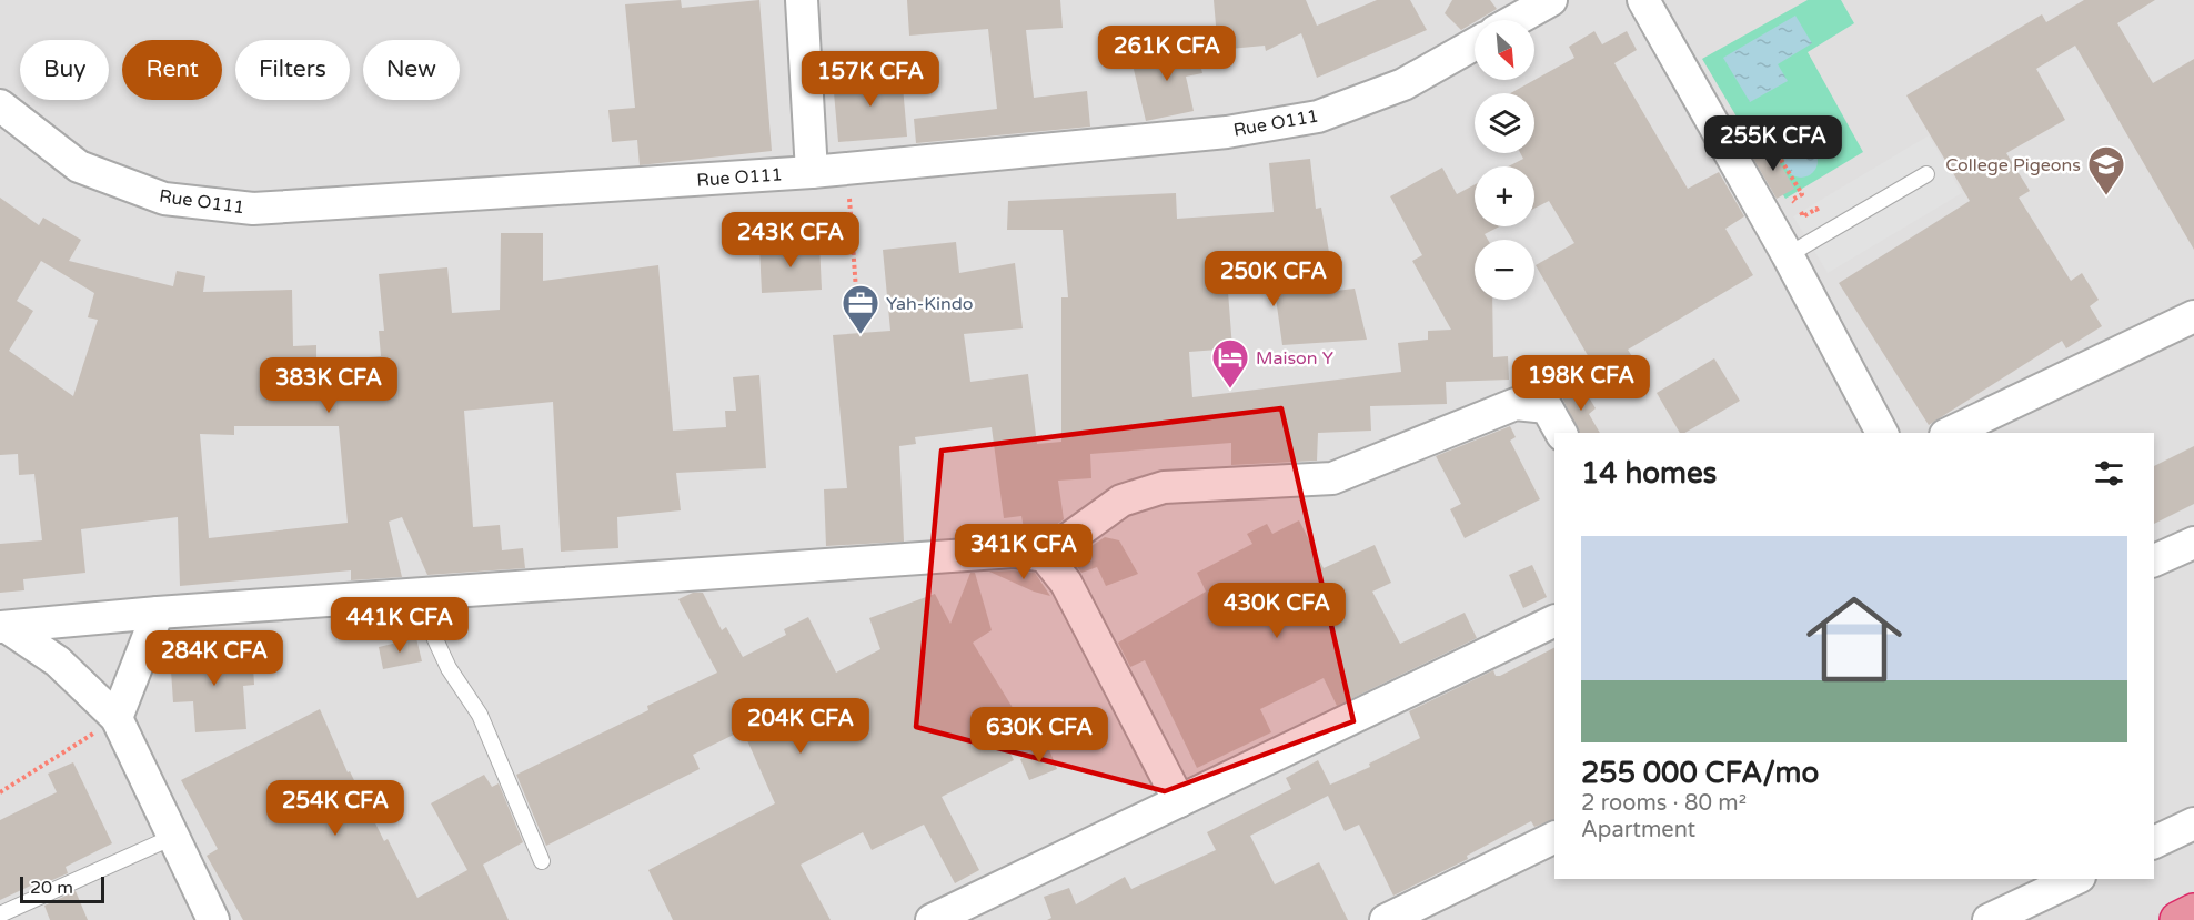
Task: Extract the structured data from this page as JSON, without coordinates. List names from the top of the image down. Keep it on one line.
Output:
{"streets":{"street":["Rue O111"]},"places":{"school or university":["College Pigeons"],"office":["Yah-Kindo"],"hotel":["Maison Y"]},"scale_bar":"20 m","north":"bottom right","page":{"map_buttons":["+","−"],"price":["261K CFA","157K CFA","255K CFA","243K CFA","250K CFA","198K CFA","383K CFA","341K CFA","430K CFA","441K CFA","284K CFA","204K CFA","630K CFA","254K CFA"],"chip":["Buy","Rent","Filters","New"],"heading":"14 homes","list":[{"name":"255 000 CFA/mo","note":"2 rooms · 80 m² · Apartment"}],"scale":"20 m"}}
